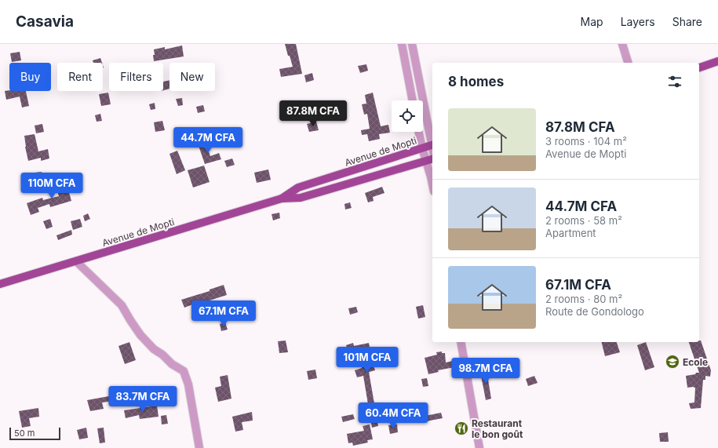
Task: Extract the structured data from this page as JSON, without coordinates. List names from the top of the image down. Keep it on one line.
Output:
{"streets":{"main road":["Avenue de Mopti"]},"places":{"school or university":["Ecole"],"restaurant":["Restaurant le bon goût"]},"scale_bar":"50 m","page":{"header":"Casavia","nav":["Map","Layers","Share"],"chip":["Buy","Rent","Filters","New"],"heading":"8 homes","price":["87.8M CFA","44.7M CFA","110M CFA","67.1M CFA","101M CFA","98.7M CFA","83.7M CFA","60.4M CFA"],"list":[{"name":"87.8M CFA","note":"3 rooms · 104 m² · Avenue de Mopti"},{"name":"44.7M CFA","note":"2 rooms · 58 m² · Apartment"},{"name":"67.1M CFA","note":"2 rooms · 80 m² · Route de Gondologo"}],"scale":"50 m"}}
